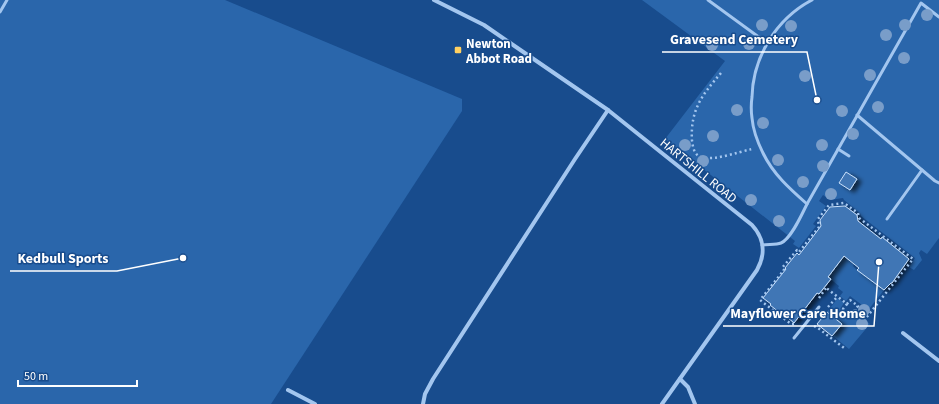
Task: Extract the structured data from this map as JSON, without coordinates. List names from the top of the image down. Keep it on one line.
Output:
{"streets":{"street":["HARTSHILL ROAD"]},"places":{"transit":["Newton Abbot Road"],"other":["Gravesend Cemetery","Kedbull Sports","Mayflower Care Home"]},"scale_bar":"50 m"}
